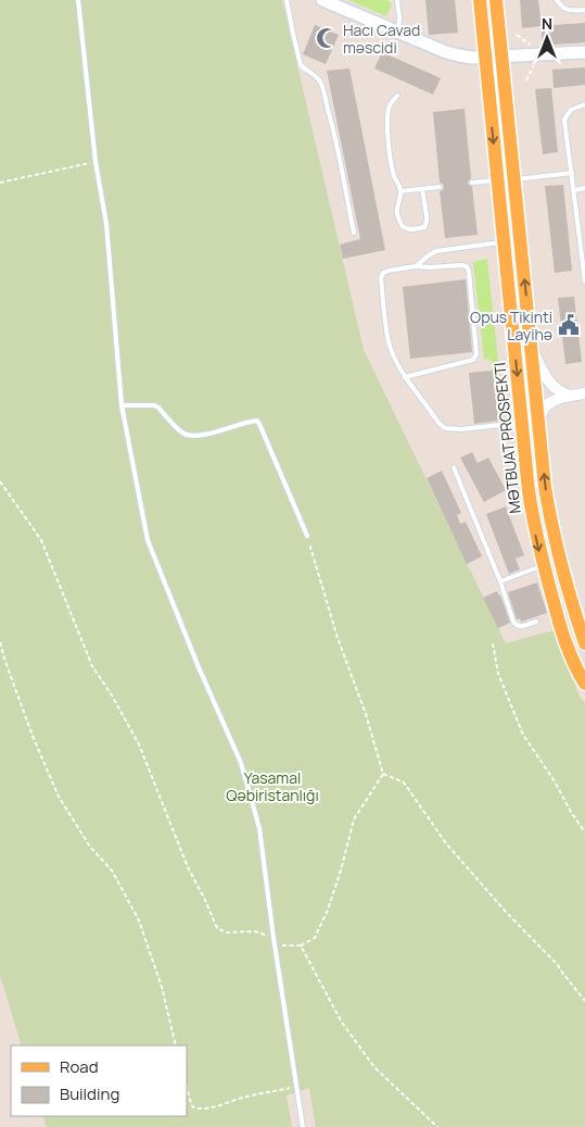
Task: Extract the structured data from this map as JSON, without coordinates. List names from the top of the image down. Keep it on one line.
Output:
{"streets":{"main road":["MƏTBUAT PROSPEKTI"]},"parks":["Yasamal Qəbiristanlığı"],"places":{"mosque":["Hacı Cavad məscidi"],"public building":["Opus Tikinti Layihə"]},"legend":["Road","Building"],"north":"top"}
